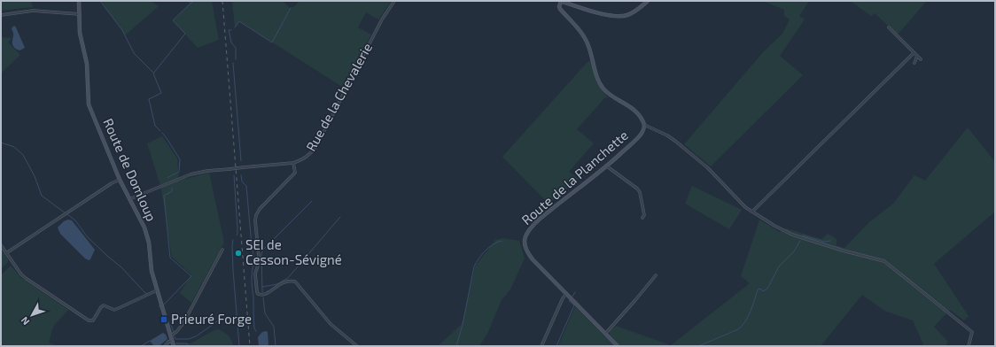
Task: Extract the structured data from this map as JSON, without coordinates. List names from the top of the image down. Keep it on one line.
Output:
{"streets":{"street":["Rue de la Chevalerie","Route de Domloup","Route de la Planchette"]},"crossings":[["Rue de la Chevalerie","Route de Domloup"]],"places":{"other":["SEI de Cesson-Sévigné"],"transit":["Prieuré Forge"]},"north":"bottom left"}
